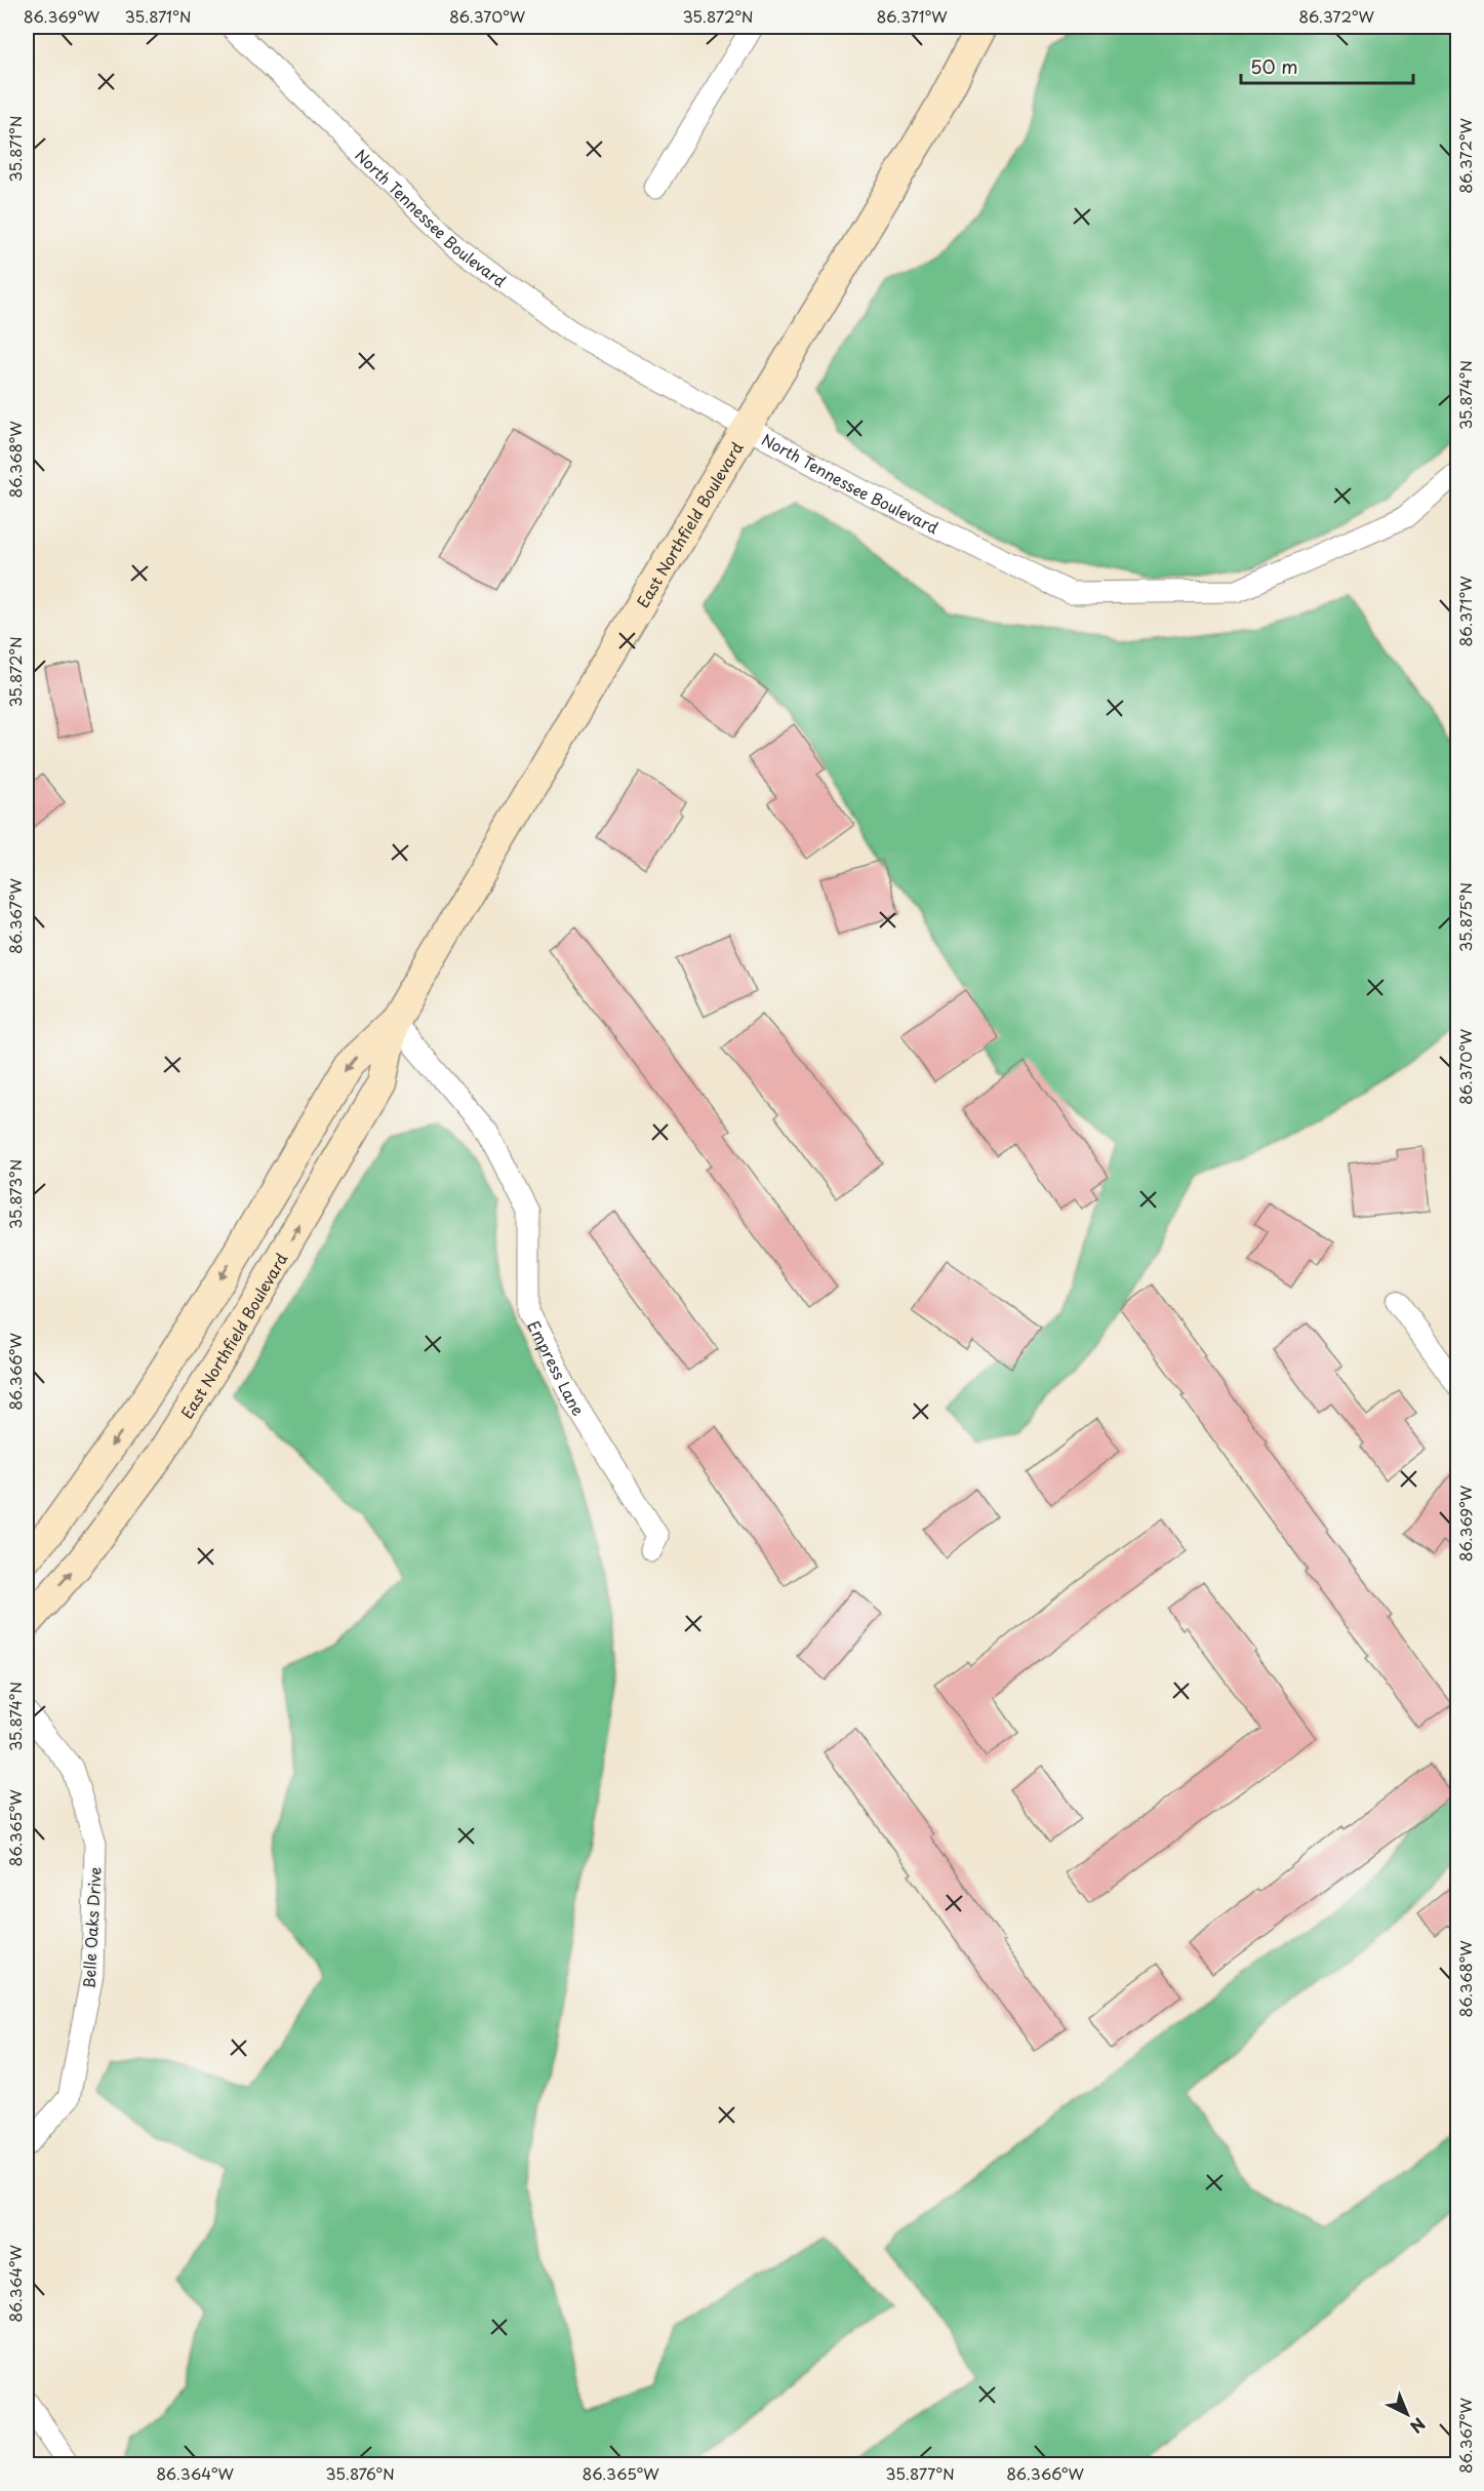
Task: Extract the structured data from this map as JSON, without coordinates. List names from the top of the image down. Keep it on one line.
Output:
{"streets":{"main road":["East Northfield Boulevard"],"street":["North Tennessee Boulevard","Empress Lane","Belle Oaks Drive"]},"crossings":[["North Tennessee Boulevard","East Northfield Boulevard"],["East Northfield Boulevard","Empress Lane"]],"scale_bar":"50 m","north":"bottom right","coordinates":["86.369°W","35.871°N","86.370°W","35.872°N","86.371°W","86.372°W","35.874°N","86.368°W","86.367°W","35.875°N","35.873°N","86.366°W","86.365°W","86.364°W","35.876°N","35.877°N"]}
